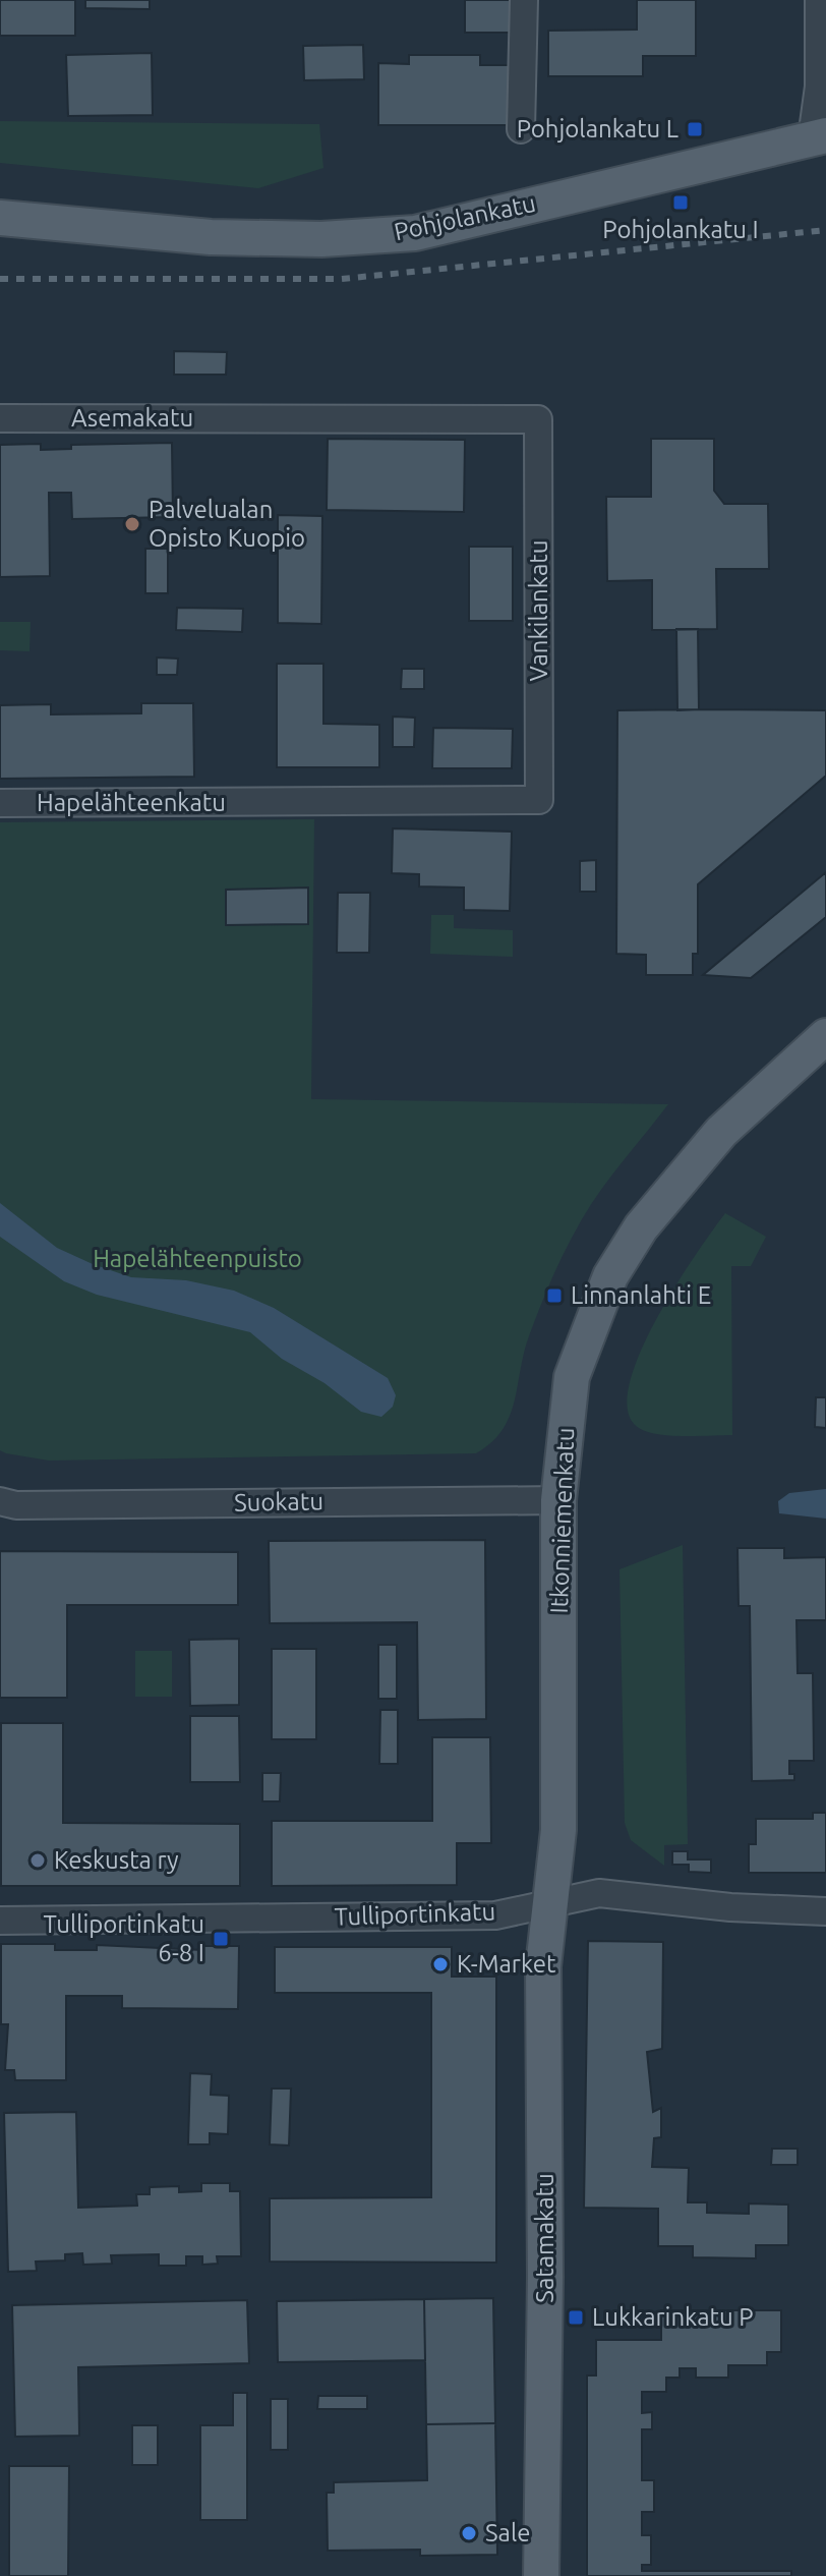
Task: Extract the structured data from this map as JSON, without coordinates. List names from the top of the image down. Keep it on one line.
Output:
{"streets":{"main road":["Pohjolankatu","Itkonniemenkatu","Satamakatu"],"street":["Asemakatu","Vankilankatu","Hapelähteenkatu","Suokatu","Tulliportinkatu"]},"crossings":[["Asemakatu","Vankilankatu"],["Vankilankatu","Hapelähteenkatu"],["Suokatu","Itkonniemenkatu"],["Itkonniemenkatu","Tulliportinkatu"],["Itkonniemenkatu","Satamakatu"],["Tulliportinkatu","Satamakatu"]],"parks":["Hapelähteenpuisto"],"places":{"transit":["Pohjolankatu L","Pohjolankatu I","Linnanlahti E","Tulliportinkatu 6-8 I","Lukkarinkatu P"],"other":["Palvelualan Opisto Kuopio","Keskusta ry","K-Market","Sale"]}}
